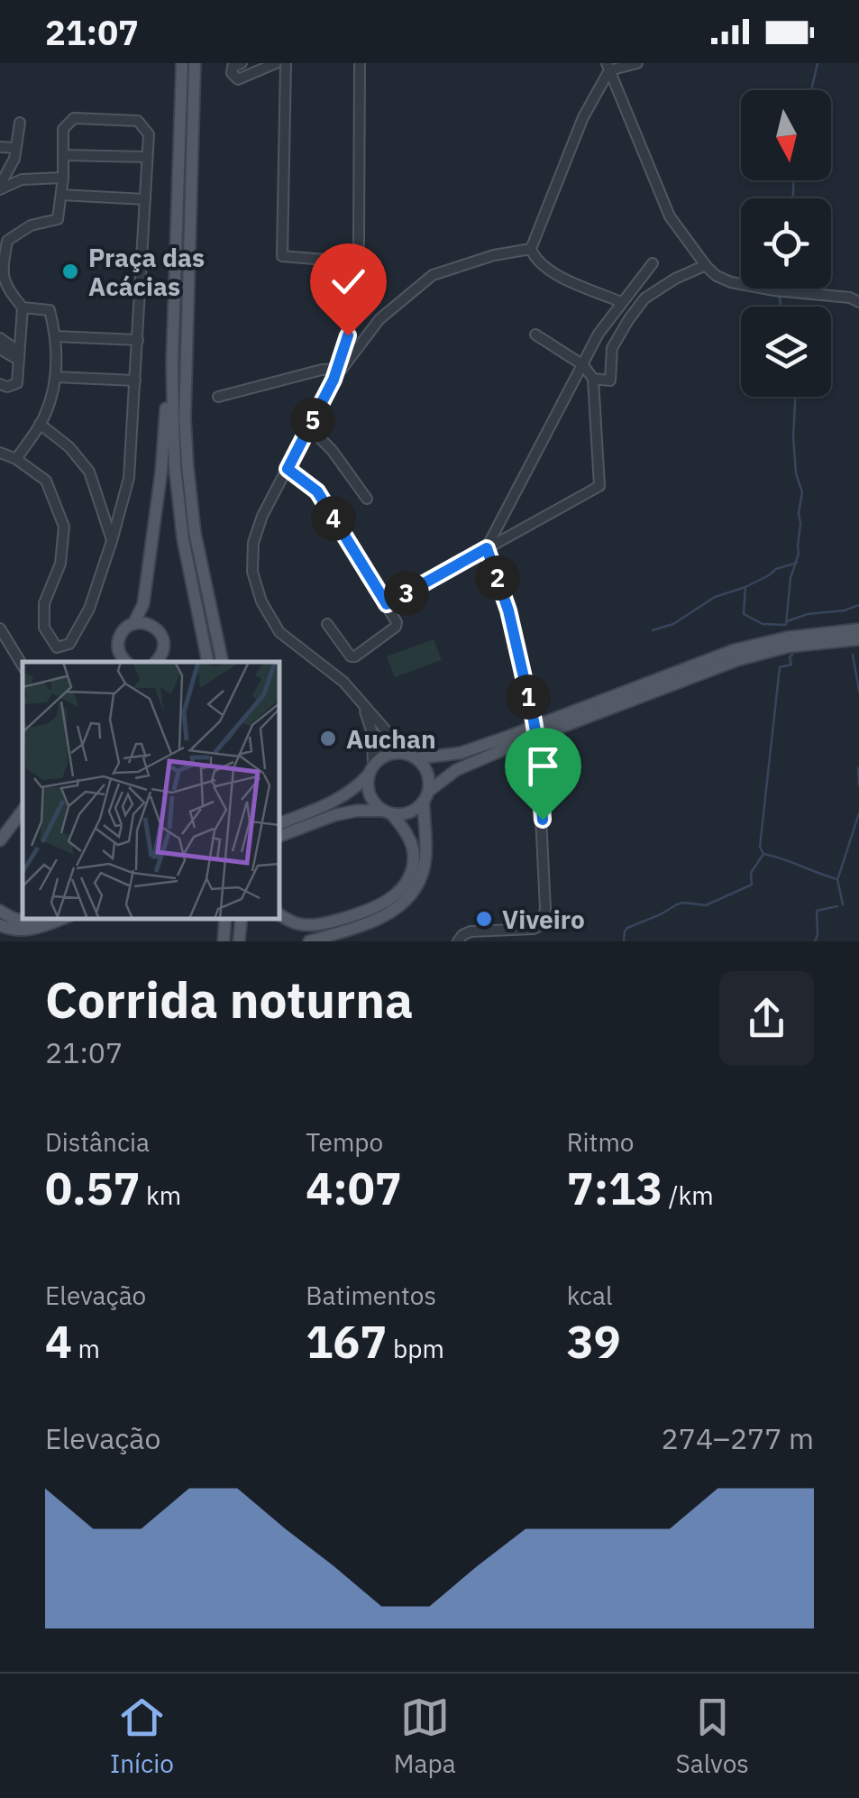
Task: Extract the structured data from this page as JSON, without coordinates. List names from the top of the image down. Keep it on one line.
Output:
{"places":["Praça das Acácias","Auchan","Viveiro"],"north":"bottom","page":{"status":"21:07","pins":["5","4","2","3","1"],"heading":["Corrida noturna","21:07"],"stats":[["Distância","0.57 km"],["Tempo","4:07"],["Ritmo","7:13 /km"],["Elevação","4 m"],["Batimentos","167 bpm"],["kcal","39"]],"chart":["Elevação","274–277 m"],"tabs":["Início","Mapa","Salvos"]}}
